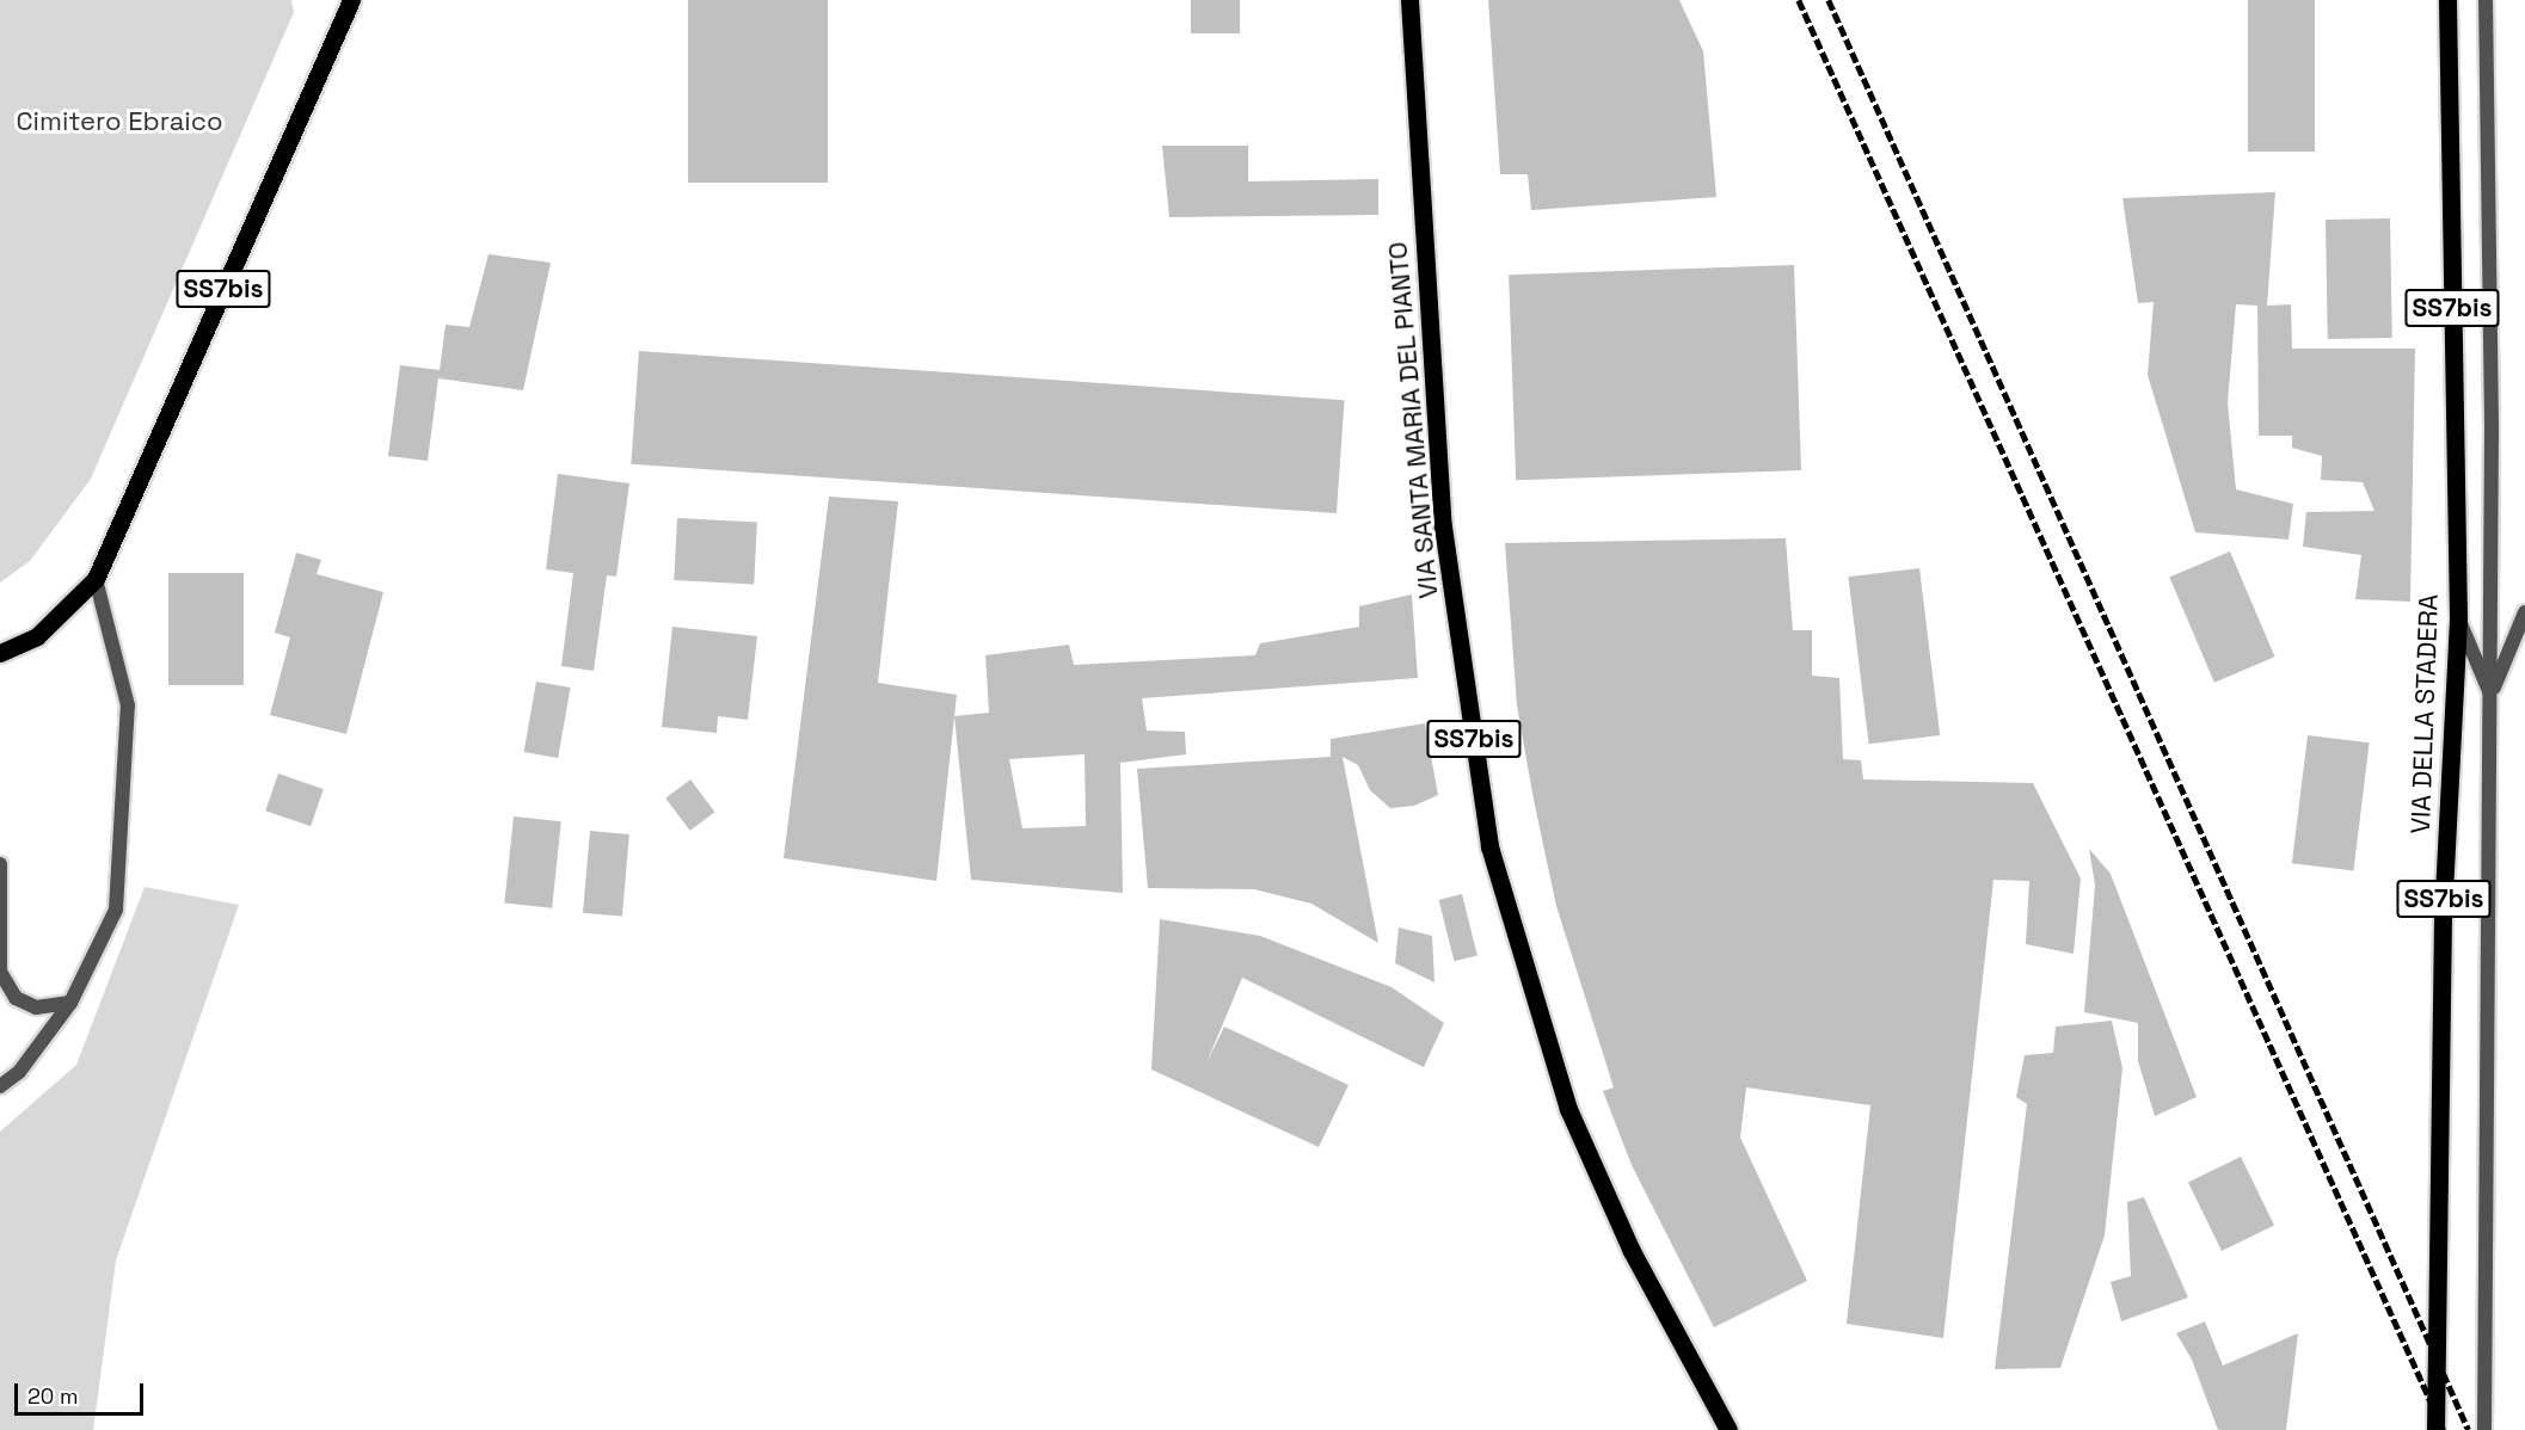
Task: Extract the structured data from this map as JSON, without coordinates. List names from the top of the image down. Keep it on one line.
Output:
{"streets":{"main road":["SS7bis","VIA SANTA MARIA DEL PIANTO","VIA DELLA STADERA"]},"parks":["Cimitero Ebraico"],"scale_bar":"20 m"}
